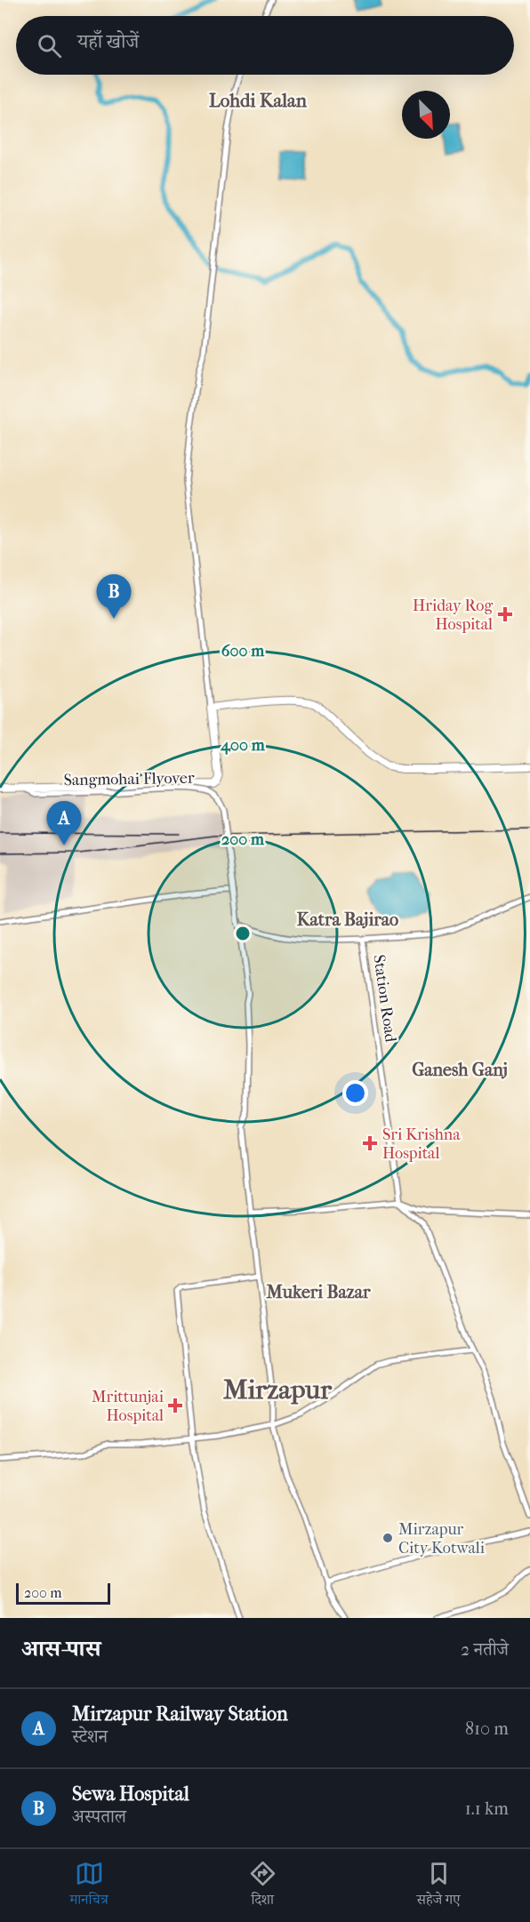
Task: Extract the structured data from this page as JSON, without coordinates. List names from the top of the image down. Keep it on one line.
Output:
{"streets":{"street":["Sangmohai Flyover","Station Road"]},"crossings":[["Sangmohai Flyover","Station Road"]],"districts":["Lohdi Kalan","Katra Bajirao","Ganesh Ganj","Mukeri Bazar","Mirzapur"],"places":{"health":["Hriday Rog Hospital","Sri Krishna Hospital","Mrittunjai Hospital"],"other":["Mirzapur City Kotwali"]},"scale_bar":"200 m","north":"bottom right","page":{"search":"यहाँ खोजें","pins":["B","A"],"scale":"200 m","heading":["आस-पास","2 नतीजे"],"list":[{"mark":"A","name":"Mirzapur Railway Station","note":"स्टेशन","value":"810 m"},{"mark":"B","name":"Sewa Hospital","note":"अस्पताल","value":"1.1 km"}],"nav":["मानचित्र","दिशा","सहेजे गए"]},"rings":["600 m","400 m","200 m"]}
